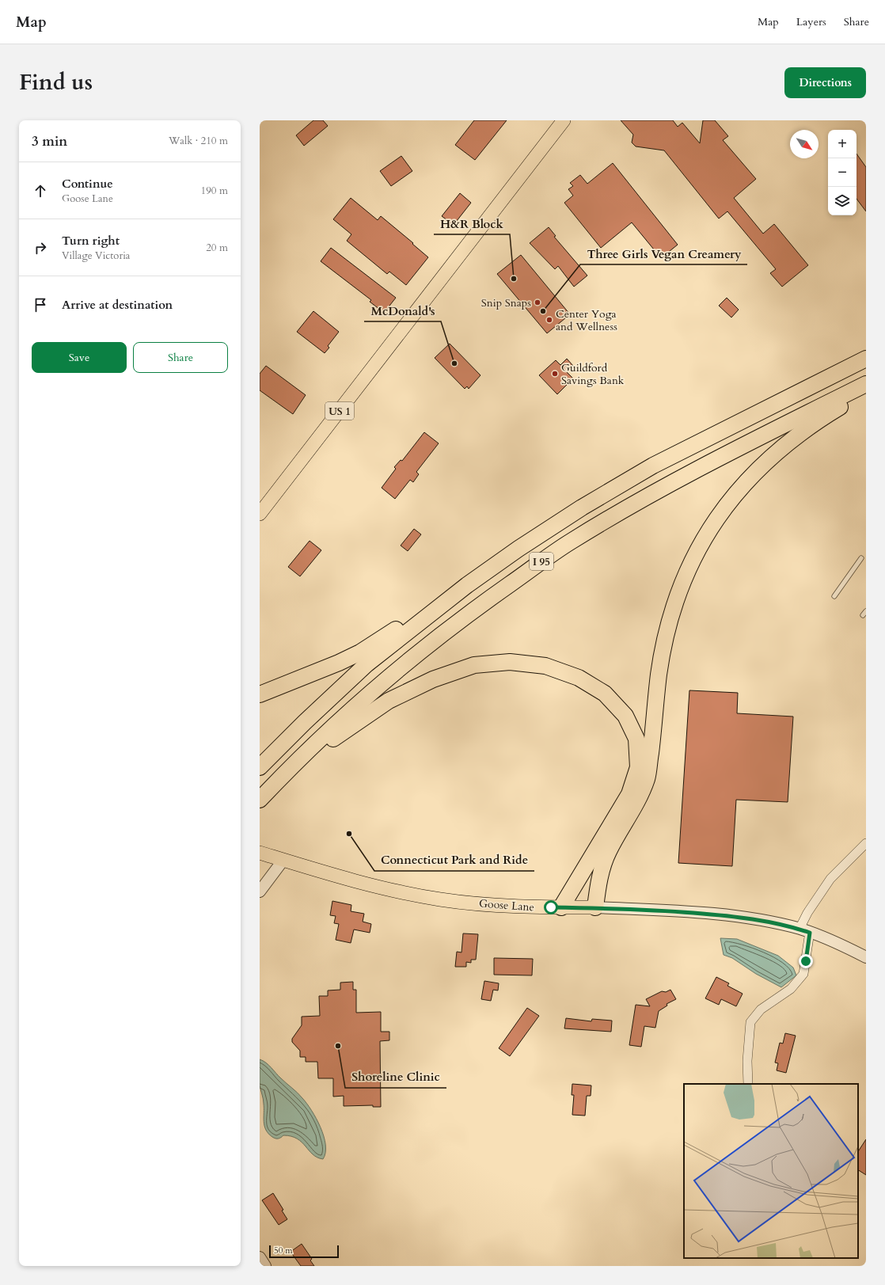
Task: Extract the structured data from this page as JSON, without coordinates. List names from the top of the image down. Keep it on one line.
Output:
{"streets":{"highway":["I 95"],"main road":["US 1","Goose Lane"]},"places":["H&R Block","Snip Snaps","Three Girls Vegan Creamery","Center Yoga and Wellness","McDonald's","Guildford Savings Bank","Connecticut Park and Ride","Shoreline Clinic"],"scale_bar":"50 m","north":"bottom right","page":{"header":"Map","nav":["Map","Layers","Share"],"title":"Find us","buttons":["Directions",["Save","Share"]],"heading":["3 min","Walk · 210 m"],"map_buttons":["+","−"],"list":[["Continue","Goose Lane","190 m"],["Turn right","Village Victoria","20 m"],"Arrive at destination"],"scale":"50 m"}}
